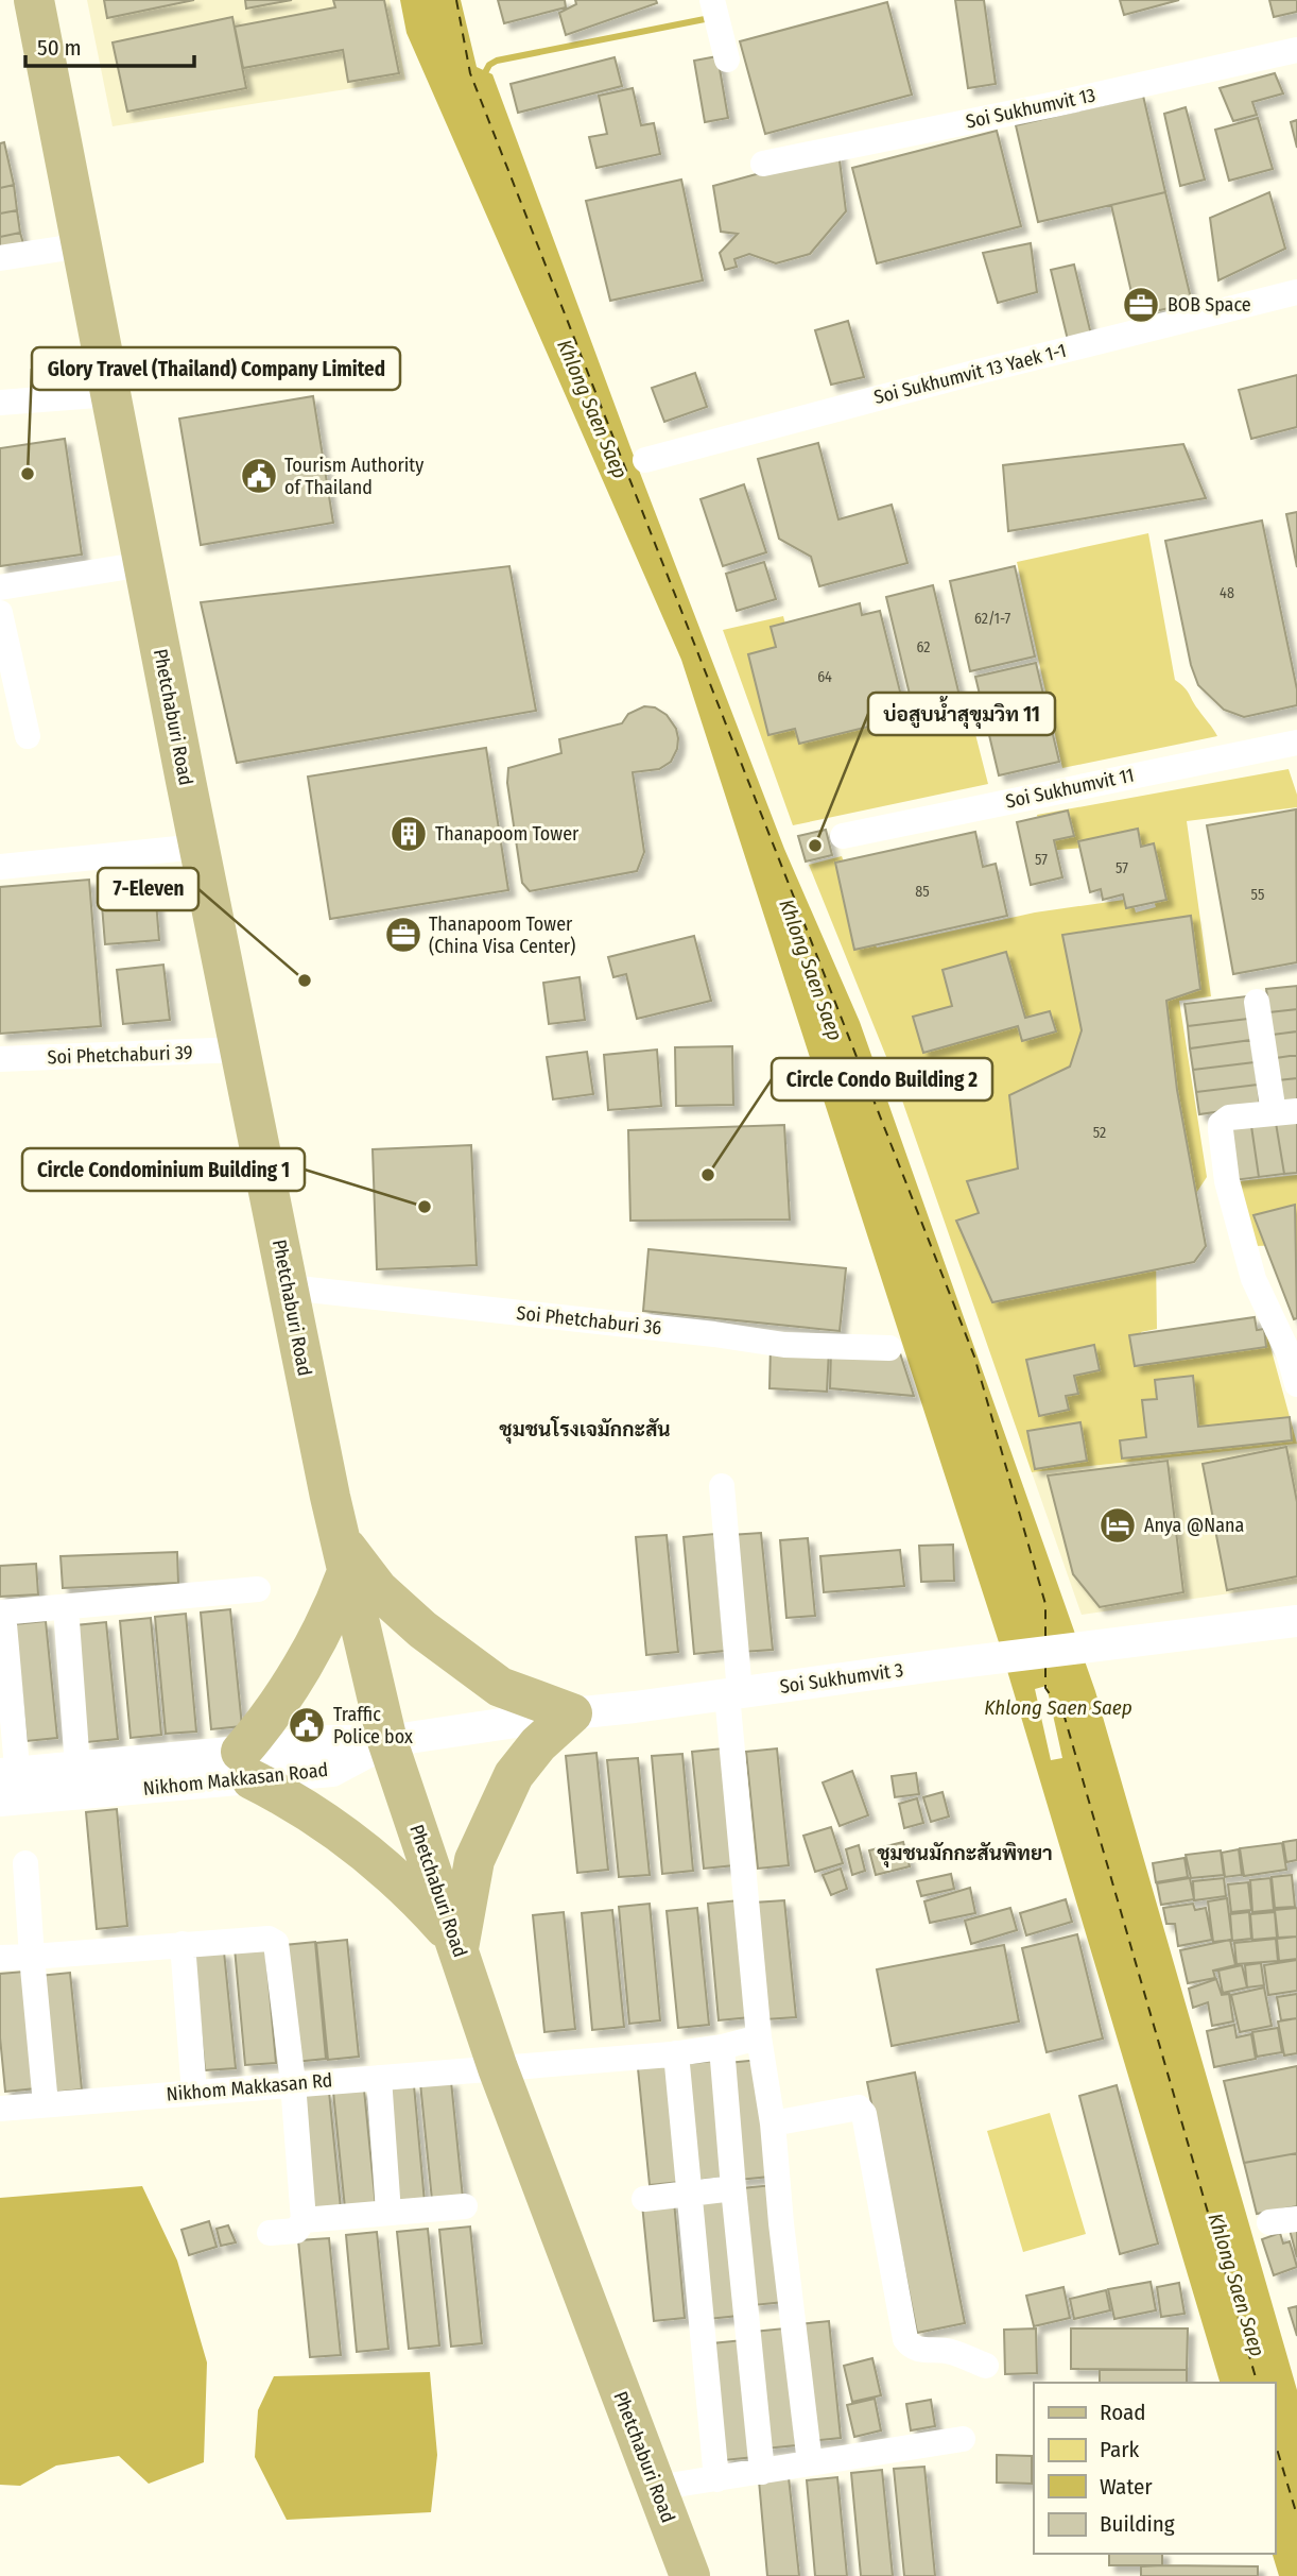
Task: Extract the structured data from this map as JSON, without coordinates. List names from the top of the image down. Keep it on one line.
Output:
{"streets":{"main road":["Phetchaburi Road"],"street":["Soi Sukhumvit 13","Soi Sukhumvit 13 Yaek 1-1","Soi Sukhumvit 11","Soi Phetchaburi 39","Soi Phetchaburi 36","Soi Sukhumvit 3","Nikhom Makkasan Road","Nikhom Makkasan Rd"]},"crossings":[["Phetchaburi Road","Soi Phetchaburi 39"],["Phetchaburi Road","Soi Phetchaburi 36"],["Phetchaburi Road","Soi Sukhumvit 3"],["Phetchaburi Road","Nikhom Makkasan Road"],["Phetchaburi Road","Nikhom Makkasan Rd"],["Soi Sukhumvit 3","Nikhom Makkasan Road"]],"districts":["ชุมชนโรงเจมักกะสัน","ชุมชนมักกะสันพิทยา"],"water":["Khlong Saen Saep"],"places":{"office":["BOB Space","Thanapoom Tower (China Visa Center)"],"other":["Glory Travel (Thailand) Company Limited","บ่อสูบน้ำสุขุมวิท 11","7-Eleven","Circle Condo Building 2","Circle Condominium Building 1"],"public building":["Tourism Authority of Thailand","Traffic Police box"],"building":["Thanapoom Tower"],"hotel":["Anya @Nana"]},"house_numbers":["48","62/1-7","62","64","57","57","85","55","52"],"legend":["Road","Park","Water","Building"],"scale_bar":"50 m"}
